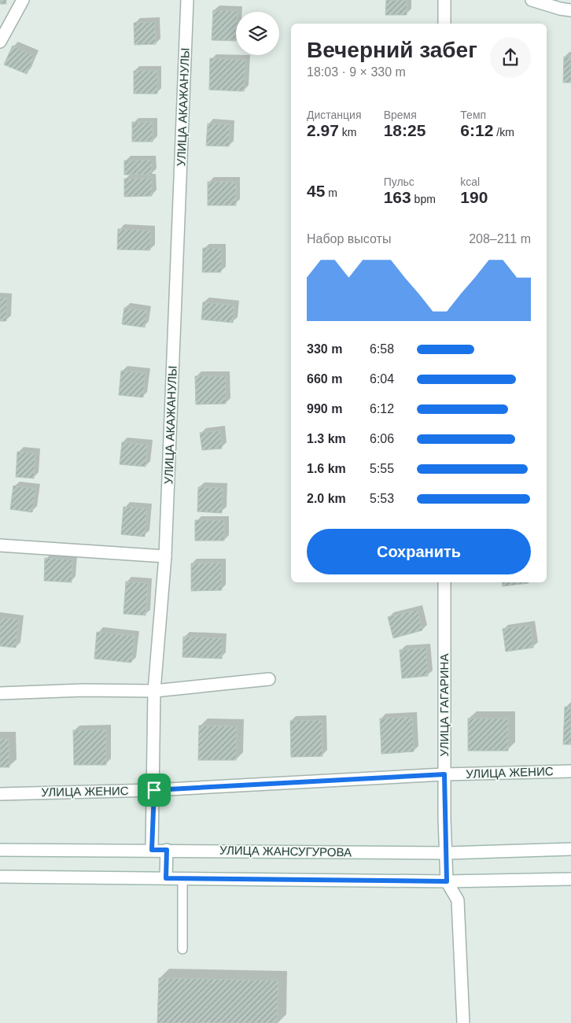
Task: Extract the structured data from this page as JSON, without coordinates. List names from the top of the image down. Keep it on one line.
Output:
{"streets":{"street":["УЛИЦА АКАЖАНУЛЫ","УЛИЦА ГАГАРИНА","УЛИЦА ЖЕНИС","УЛИЦА ЖАНСУГУРОВА"]},"crossings":[["УЛИЦА АКАЖАНУЛЫ","УЛИЦА ЖЕНИС"],["УЛИЦА АКАЖАНУЛЫ","УЛИЦА ЖАНСУГУРОВА"],["УЛИЦА ГАГАРИНА","УЛИЦА ЖЕНИС"],["УЛИЦА ГАГАРИНА","УЛИЦА ЖАНСУГУРОВА"]],"page":{"heading":["Вечерний забег","18:03 · 9 × 330 m"],"stats":[["Дистанция","2.97 km"],["Время","18:25"],["Темп","6:12 /km"],["45 m"],["Пульс","163 bpm"],["kcal","190"]],"chart":["Набор высоты","208–211 m"],"list":[{"name":"330 m","note":"6:58"},{"name":"660 m","note":"6:04"},{"name":"990 m","note":"6:12"},{"name":"1.3 km","note":"6:06"},{"name":"1.6 km","note":"5:55"},{"name":"2.0 km","note":"5:53"}],"buttons":"Сохранить"}}
